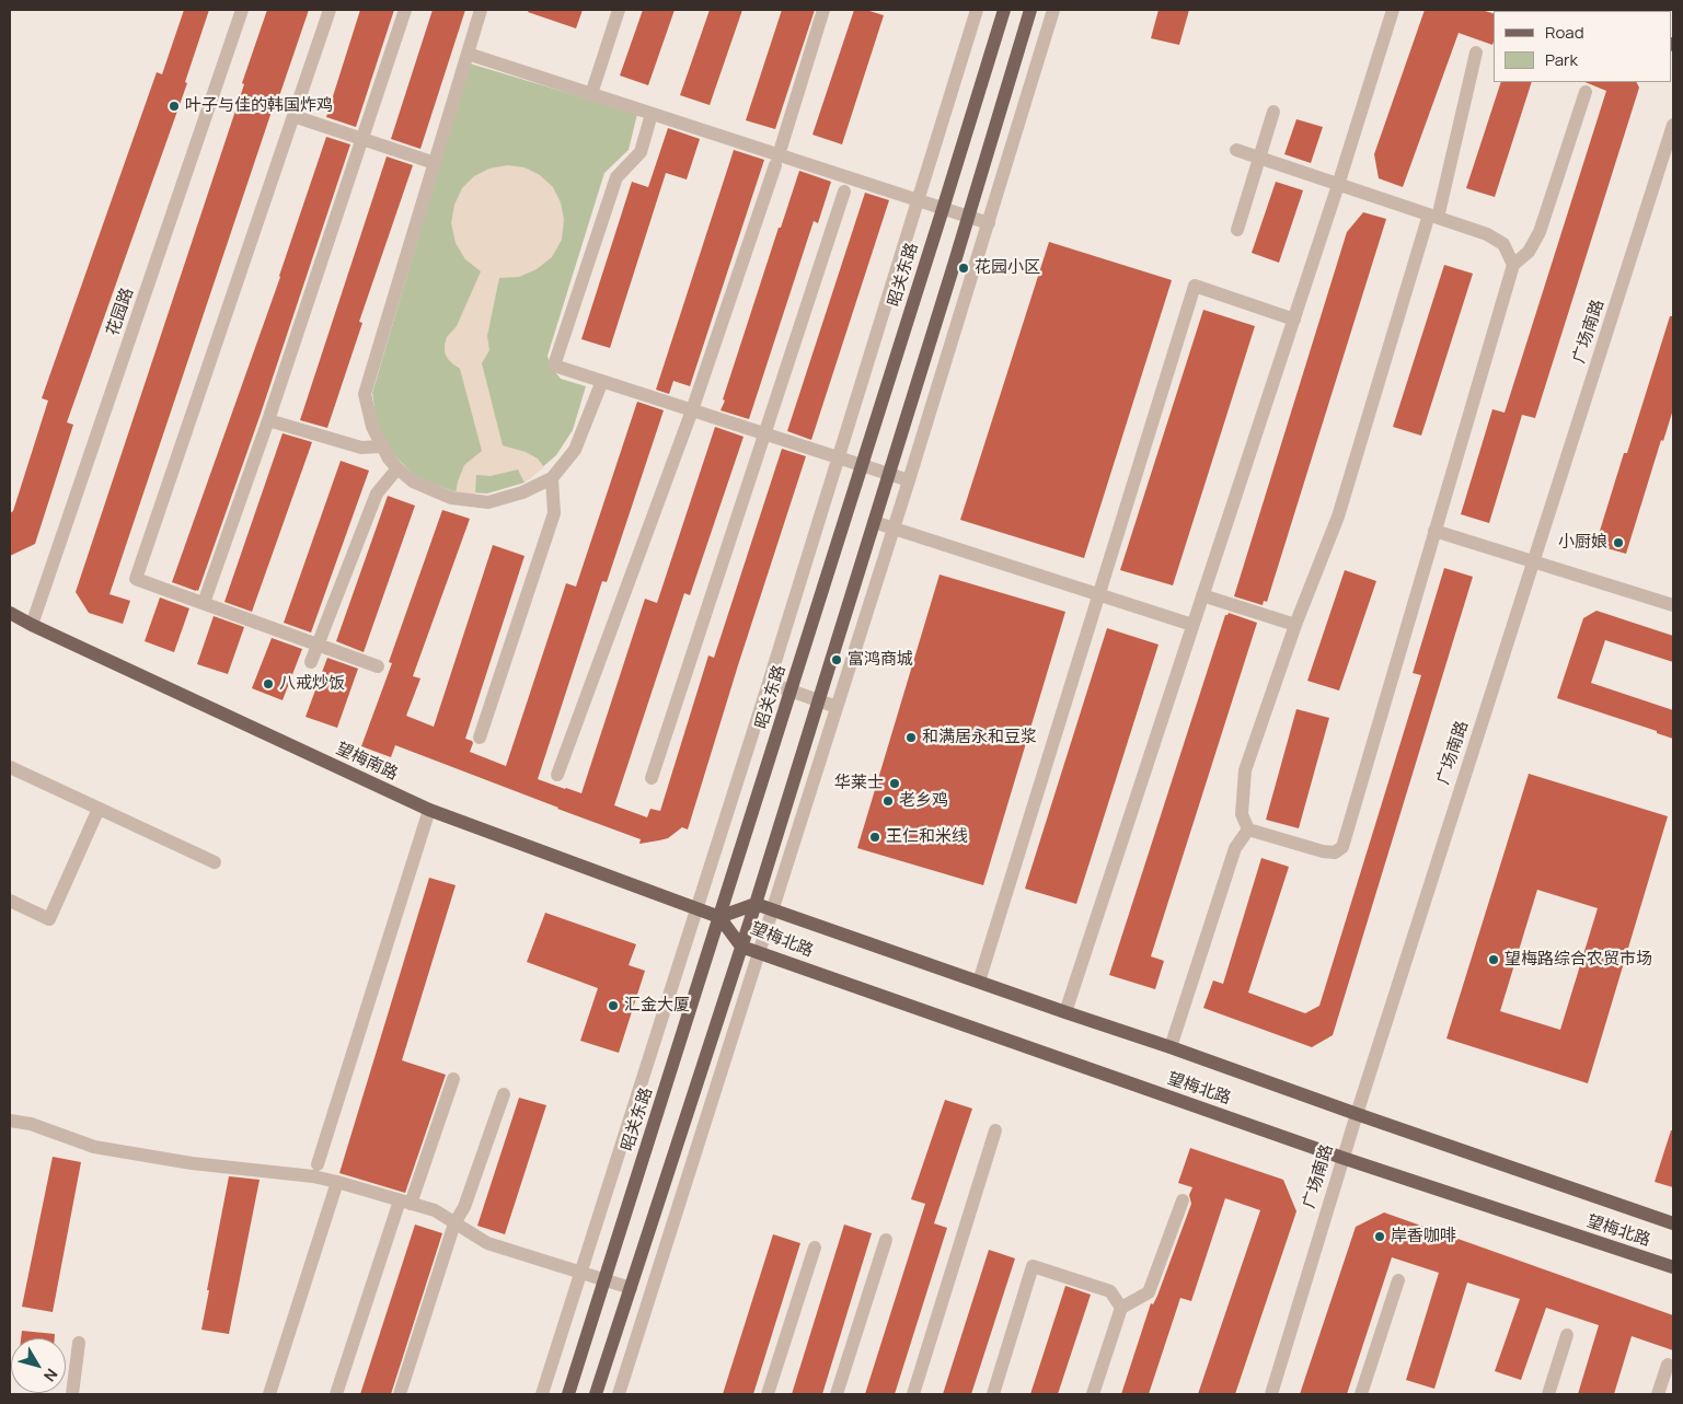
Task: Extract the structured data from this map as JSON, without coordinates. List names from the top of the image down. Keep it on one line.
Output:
{"streets":{"main road":["昭关东路","望梅南路","望梅北路"],"street":["花园路","广场南路"]},"crossings":[["昭关东路","望梅南路"],["昭关东路","望梅北路"],["花园路","望梅南路"],["广场南路","望梅北路"],["望梅南路","望梅北路"]],"places":["叶子与佳的韩国炸鸡","花园小区","小厨娘","富鸿商城","八戒炒饭","和满居永和豆浆","华莱士","老乡鸡","王仁和米线","望梅路综合农贸市场","汇金大厦","岸香咖啡"],"legend":["Road","Park"],"north":"bottom right"}
